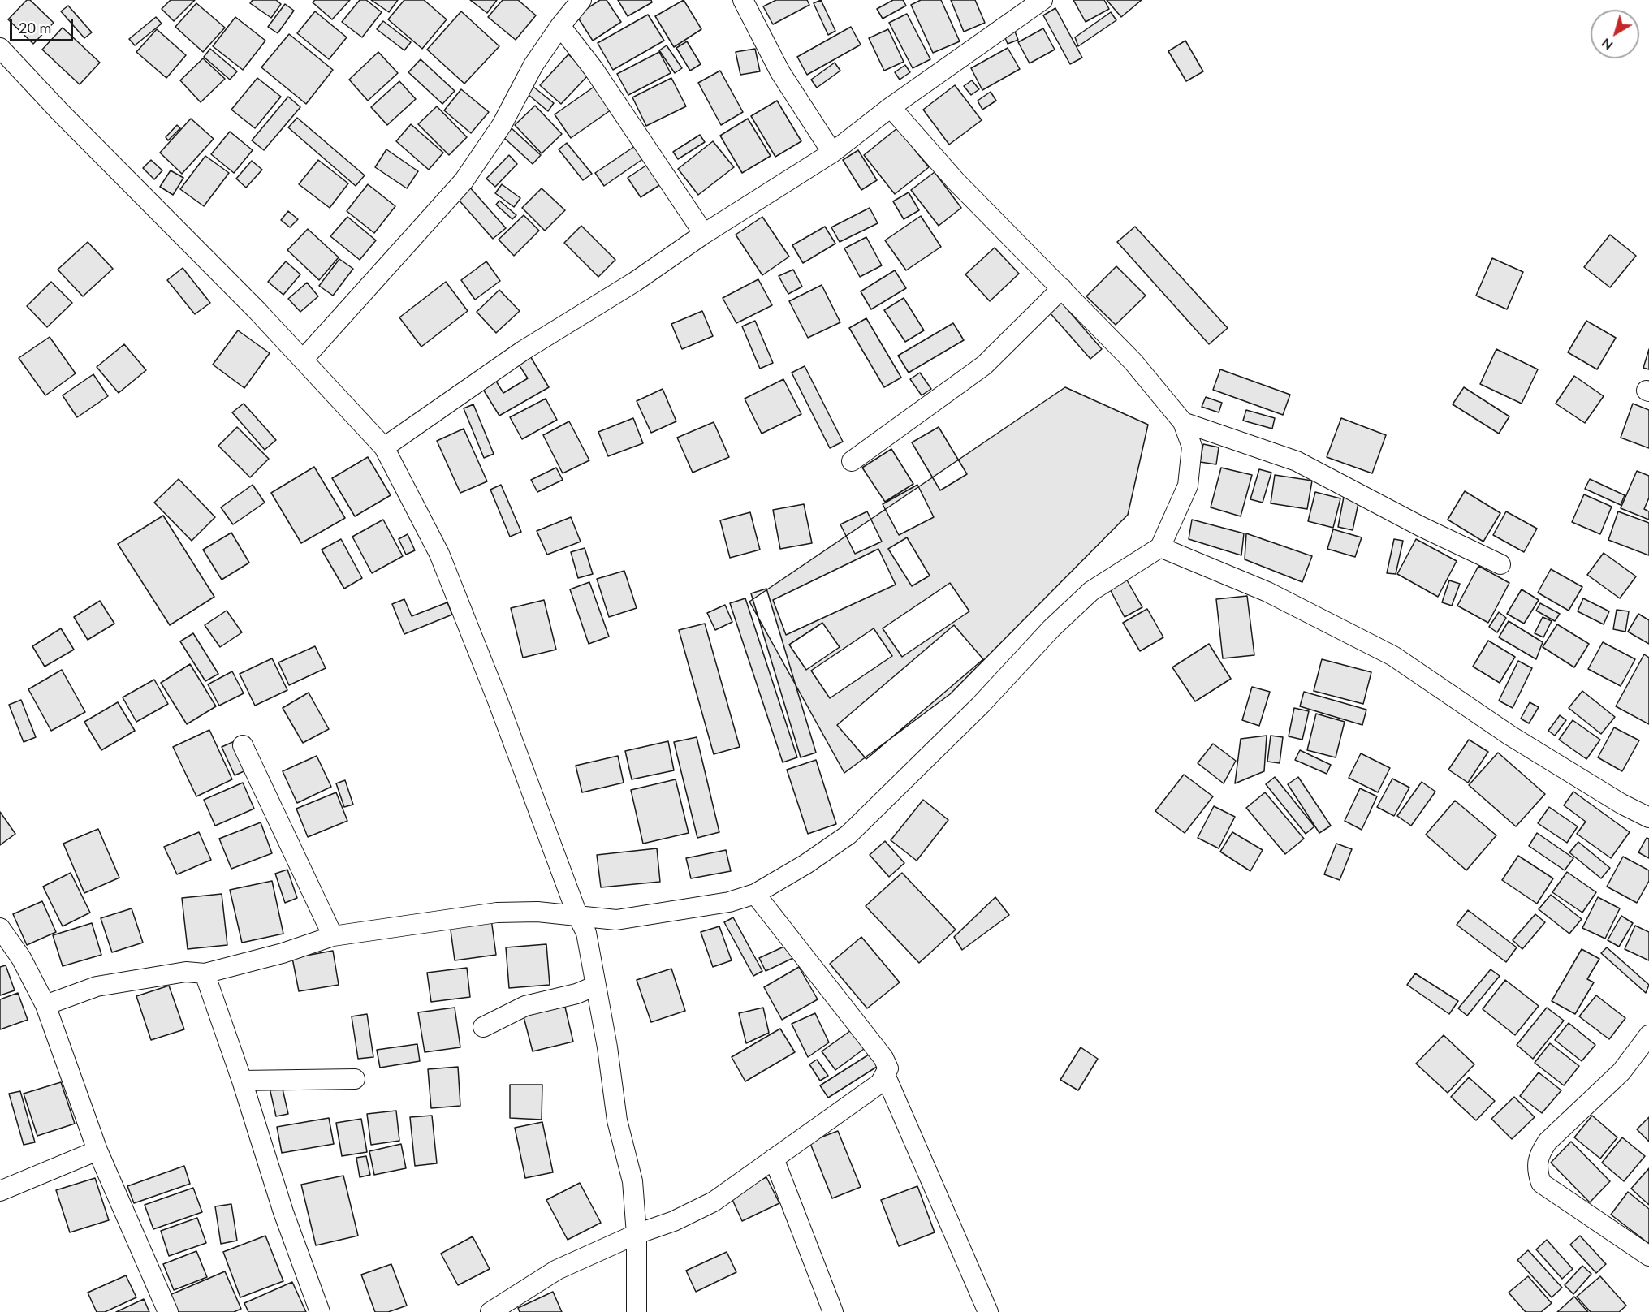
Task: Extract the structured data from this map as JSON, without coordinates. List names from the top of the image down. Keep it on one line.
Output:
{"scale_bar":"20 m","north":"bottom left"}
